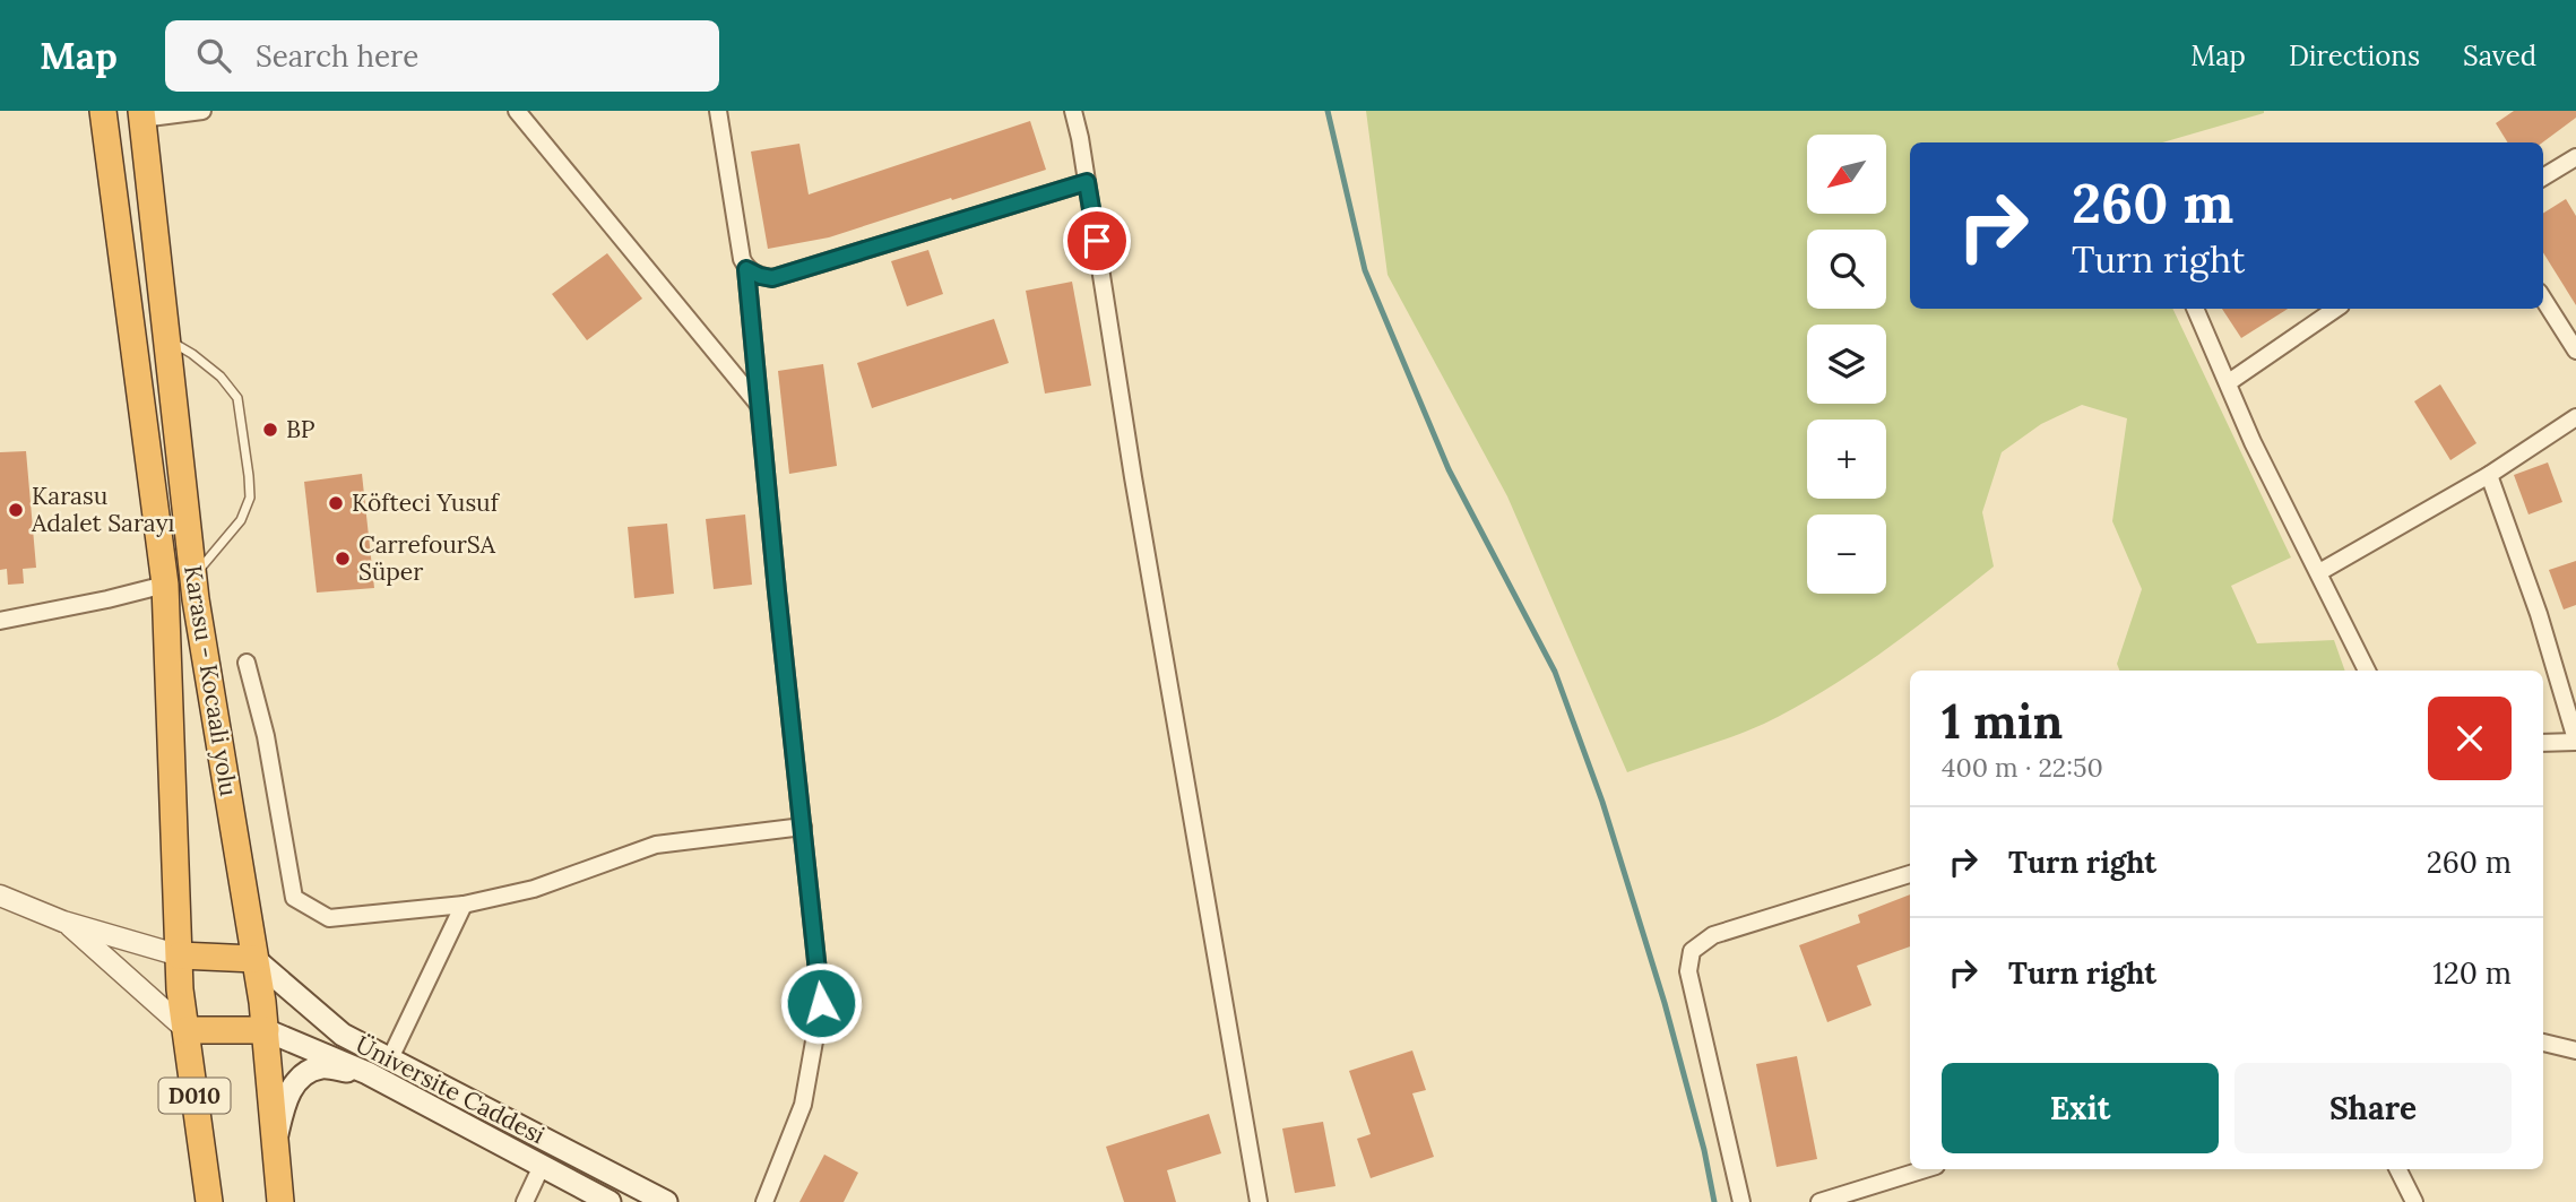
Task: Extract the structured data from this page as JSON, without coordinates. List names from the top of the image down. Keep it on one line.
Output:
{"streets":{"highway":["Karasu - Kocaali yolu","D010"],"main road":["Üniversite Caddesi"]},"crossings":[["Karasu - Kocaali yolu","Üniversite Caddesi"]],"places":["BP","Köfteci Yusuf","Karasu Adalet Sarayı","CarrefourSA Süper"],"north":"bottom left","page":{"header":"Map","search":"Search here","nav":["Map","Directions","Saved"],"map_buttons":["+","−"],"turn":["260 m","Turn right"],"heading":["1 min","400 m · 22:50"],"list":[{"name":"Turn right","value":"260 m"},{"name":"Turn right","value":"120 m"}],"buttons":["Exit","Share"]}}
